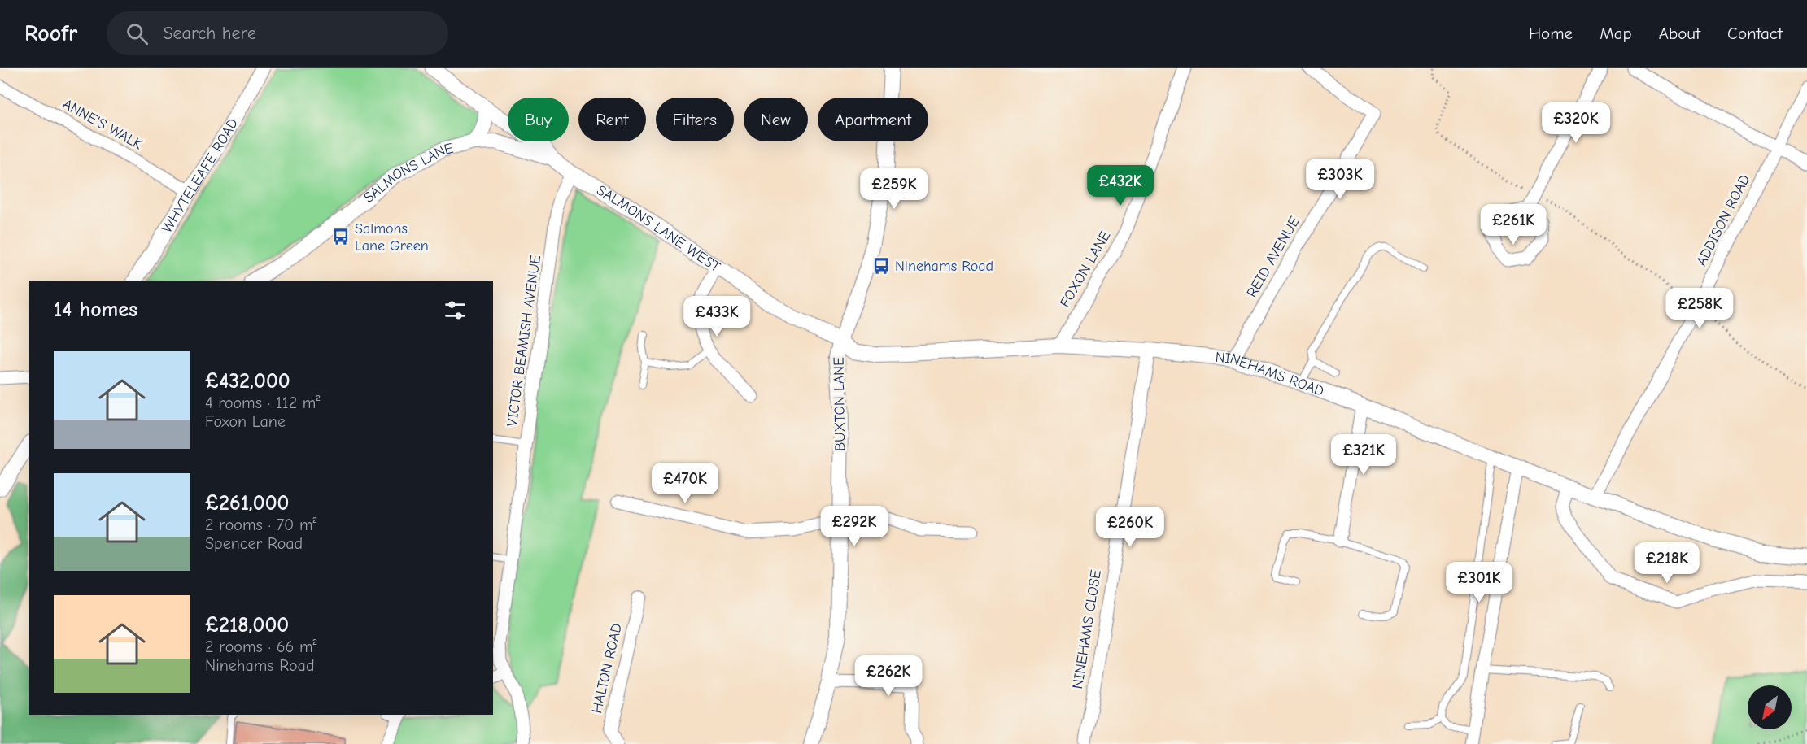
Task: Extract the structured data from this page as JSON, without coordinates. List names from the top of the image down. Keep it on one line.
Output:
{"streets":{"street":["ANNE'S WALK","SALMONS LANE","WHYTELEAFE ROAD","ADDISON ROAD","SALMONS LANE WEST","REID AVENUE","FOXON LANE","VICTOR BEAMISH AVENUE","NINEHAMS ROAD","BUXTON LANE","NINEHAMS CLOSE","HALTON ROAD"]},"crossings":[["ANNE'S WALK","WHYTELEAFE ROAD"],["SALMONS LANE","SALMONS LANE WEST"],["ADDISON ROAD","NINEHAMS ROAD"],["SALMONS LANE WEST","VICTOR BEAMISH AVENUE"],["SALMONS LANE WEST","NINEHAMS ROAD"],["SALMONS LANE WEST","BUXTON LANE"],["REID AVENUE","NINEHAMS ROAD"],["FOXON LANE","NINEHAMS ROAD"],["NINEHAMS ROAD","BUXTON LANE"],["NINEHAMS ROAD","NINEHAMS CLOSE"]],"places":{"bus stop":["Salmons Lane Green","Ninehams Road"]},"north":"bottom left","page":{"header":"Roofr","search":"Search here","nav":["Home","Map","About","Contact"],"chip":["Buy","Rent","Filters","New","Apartment"],"price":["£320K","£303K","£432K","£259K","£261K","£258K","£433K","£321K","£470K","£292K","£260K","£218K","£301K","£262K"],"heading":"14 homes","list":[{"name":"£432,000","note":"4 rooms · 112 m² · Foxon Lane"},{"name":"£261,000","note":"2 rooms · 70 m² · Spencer Road"},{"name":"£218,000","note":"2 rooms · 66 m² · Ninehams Road"}]}}
